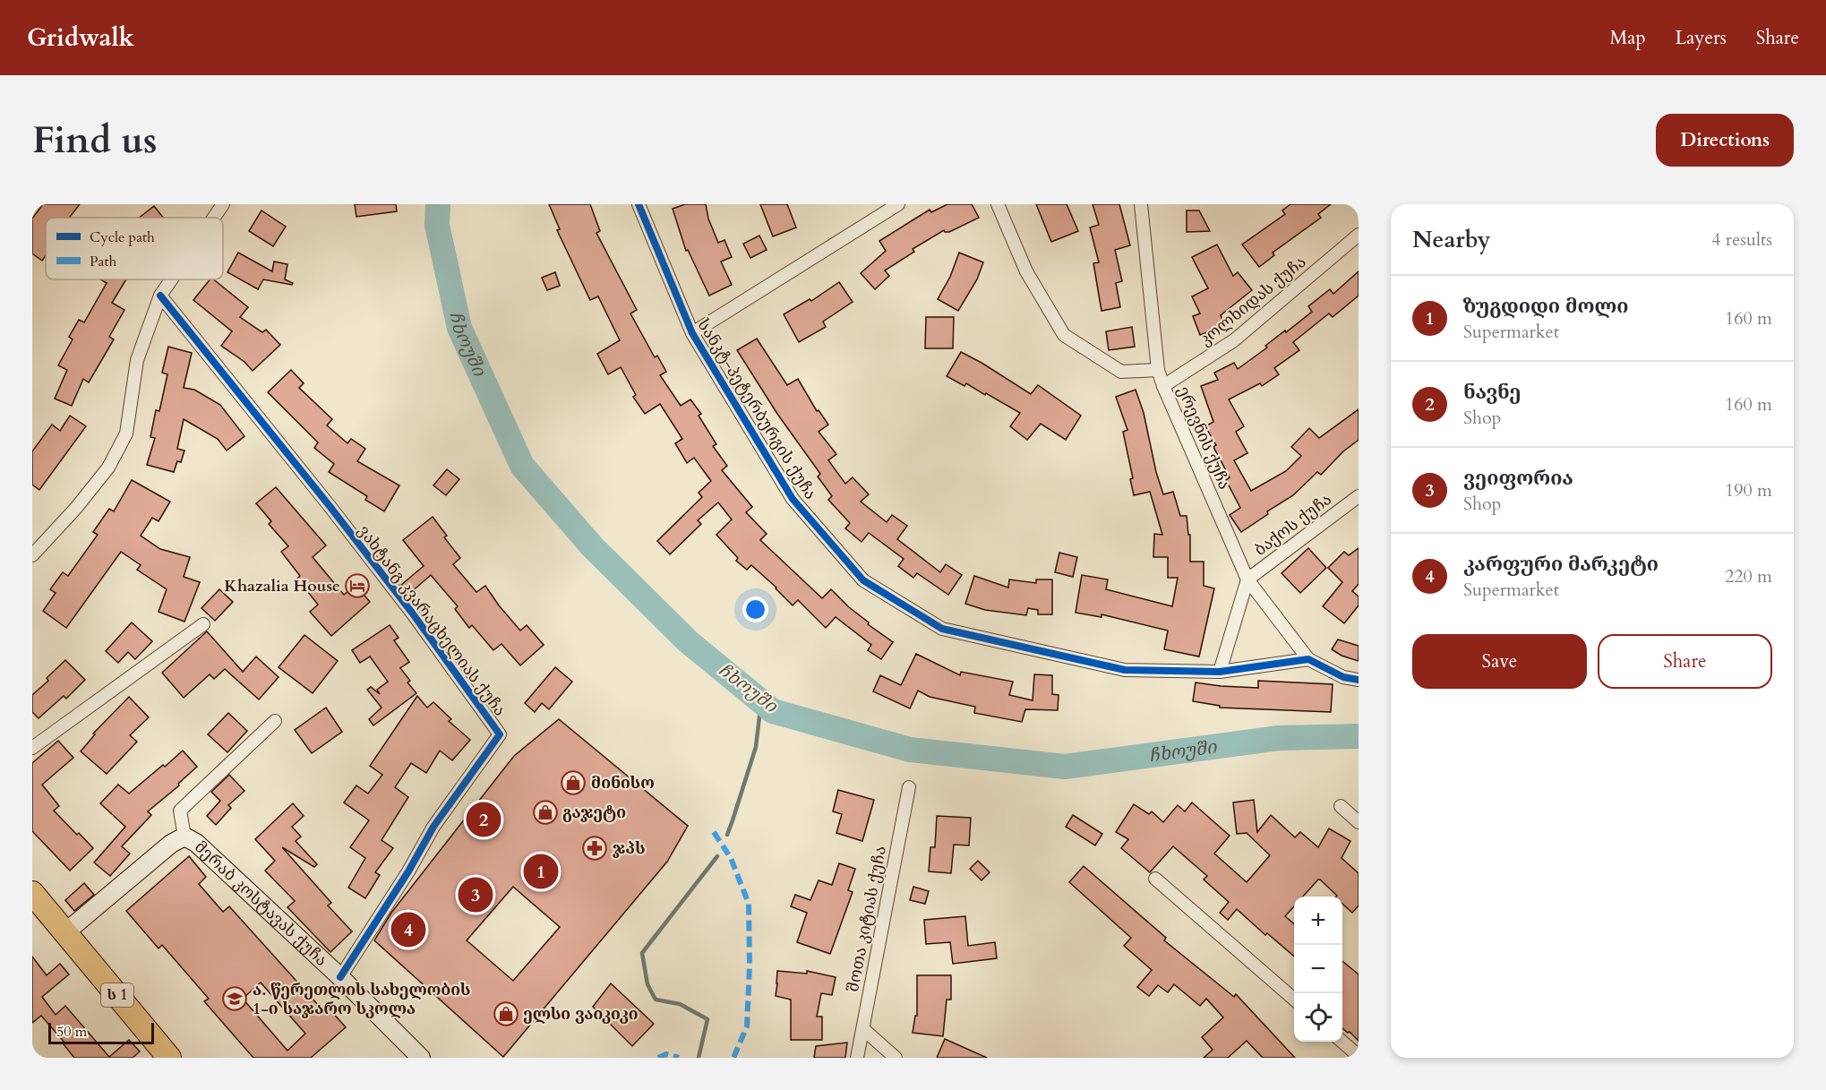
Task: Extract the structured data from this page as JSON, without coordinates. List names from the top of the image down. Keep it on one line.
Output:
{"streets":{"highway":["ს 1"],"main road":["მერაბ კოსტავას ქუჩა"],"street":["კოლხიდას ქუჩა","სანკტ-პეტერბურგის ქუჩა","ერევნის ქუჩა","ბაქოს ქუჩა","ვახტანგ კვარაცხელიას ქუჩა","შოთა კიტიას ქუჩა"]},"crossings":[["კოლხიდას ქუჩა","ერევნის ქუჩა"],["სანკტ-პეტერბურგის ქუჩა","ერევნის ქუჩა"],["ერევნის ქუჩა","ბაქოს ქუჩა"],["ვახტანგ კვარაცხელიას ქუჩა","მერაბ კოსტავას ქუჩა"],["მერაბ კოსტავას ქუჩა","ს 1"]],"water":["ჩხოუში"],"places":{"hotel":["Khazalia House"],"shop":["მინისო","გაჯეტი","ელსი ვაიკიკი"],"pharmacy":["ჯპს"],"school or university":["ა. წერეთლის სახელობის 1-ი საჯარო სკოლა"]},"legend":["Cycle path","Path"],"scale_bar":"50 m","page":{"header":"Gridwalk","nav":["Map","Layers","Share"],"buttons":["Directions",["Save","Share"]],"title":"Find us","heading":["Nearby","4 results"],"list":[{"mark":"1","name":"ზუგდიდი მოლი","note":"Supermarket","value":"160 m"},{"mark":"2","name":"ნავნე","note":"Shop","value":"160 m"},{"mark":"3","name":"ვეიფორია","note":"Shop","value":"190 m"},{"mark":"4","name":"კარფური მარკეტი","note":"Supermarket","value":"220 m"}],"pins":["2","1","3","4"],"map_buttons":["+","−"],"scale":"50 m"}}
